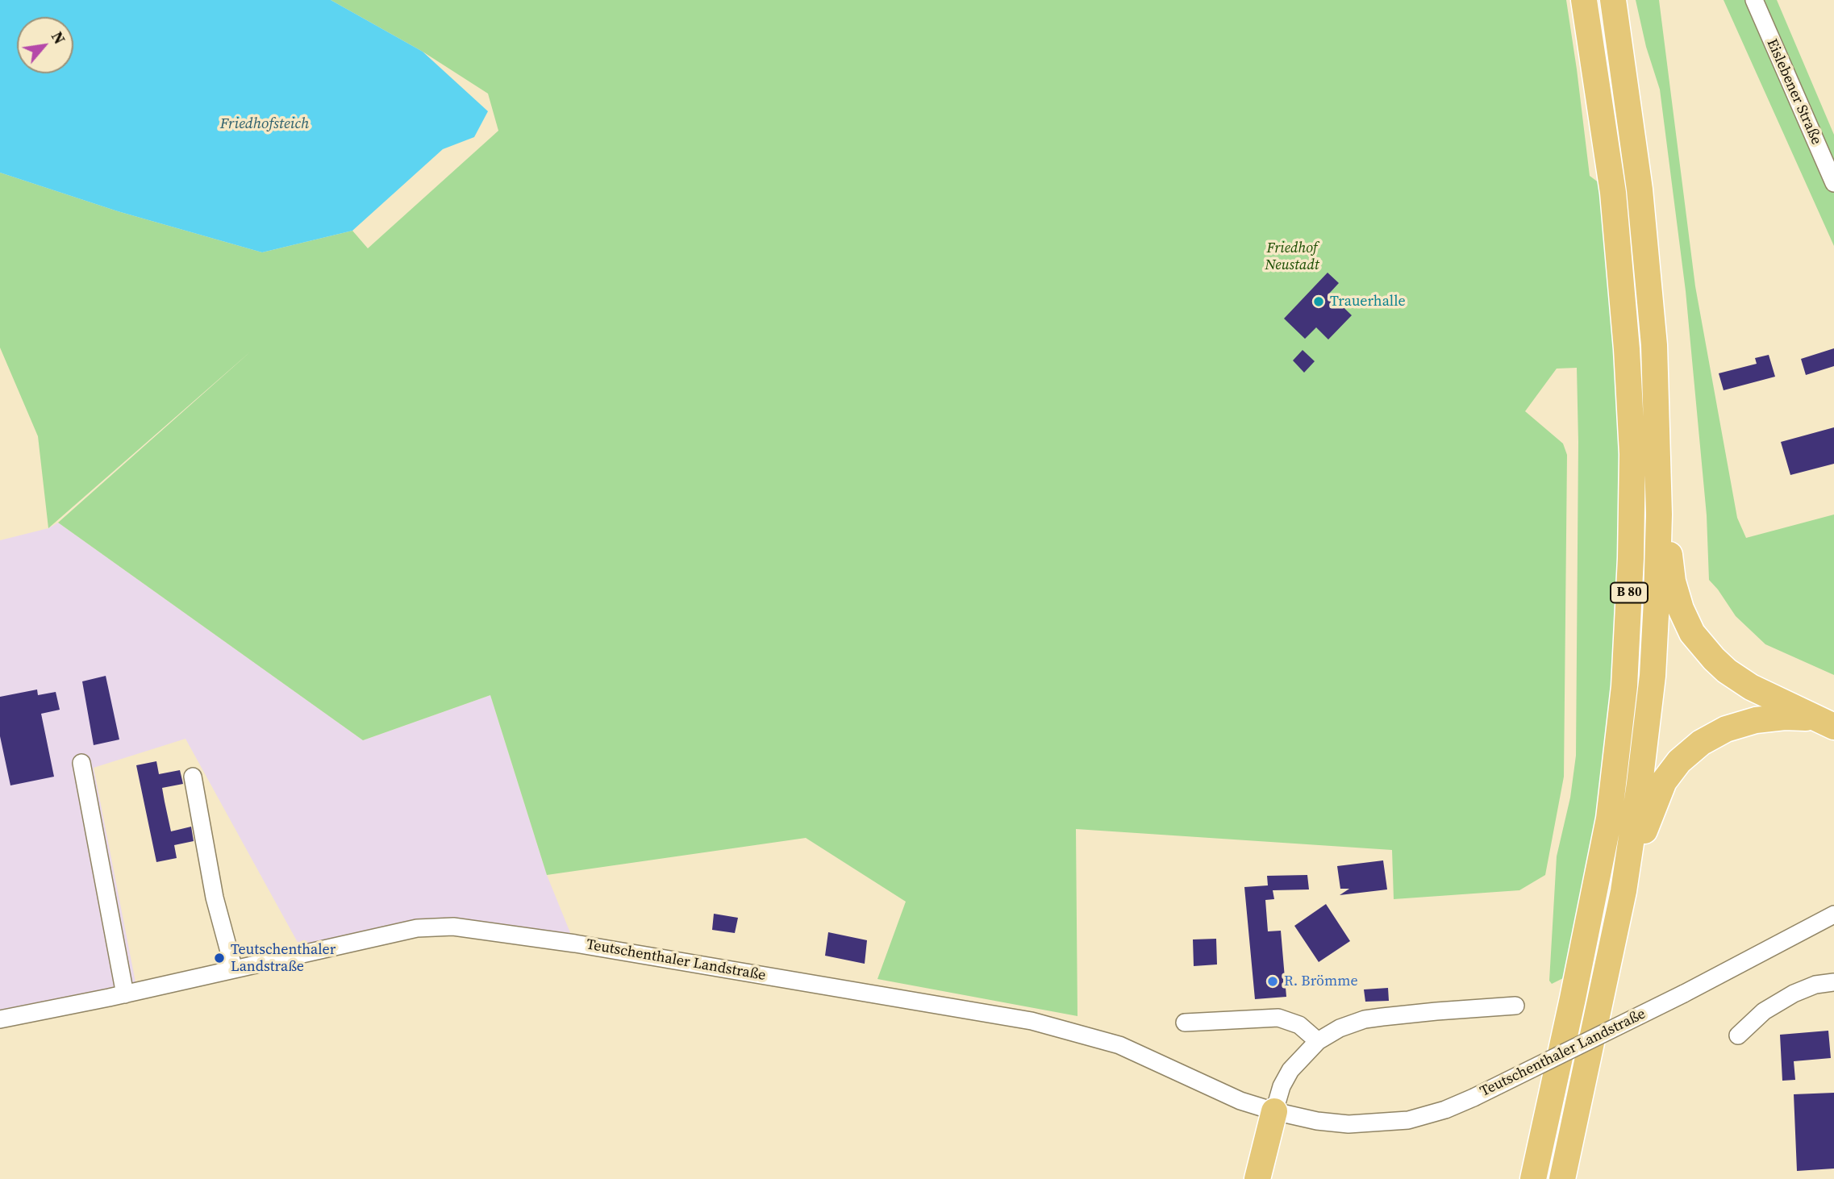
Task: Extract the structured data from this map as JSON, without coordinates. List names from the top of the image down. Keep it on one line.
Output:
{"streets":{"highway":["B 80"],"street":["Eislebener Straße","Teutschenthaler Landstraße"]},"water":["Friedhofsteich"],"parks":["Friedhof Neustadt"],"places":["Trauerhalle","Teutschenthaler Landstraße","R. Brömme"],"north":"top right"}
